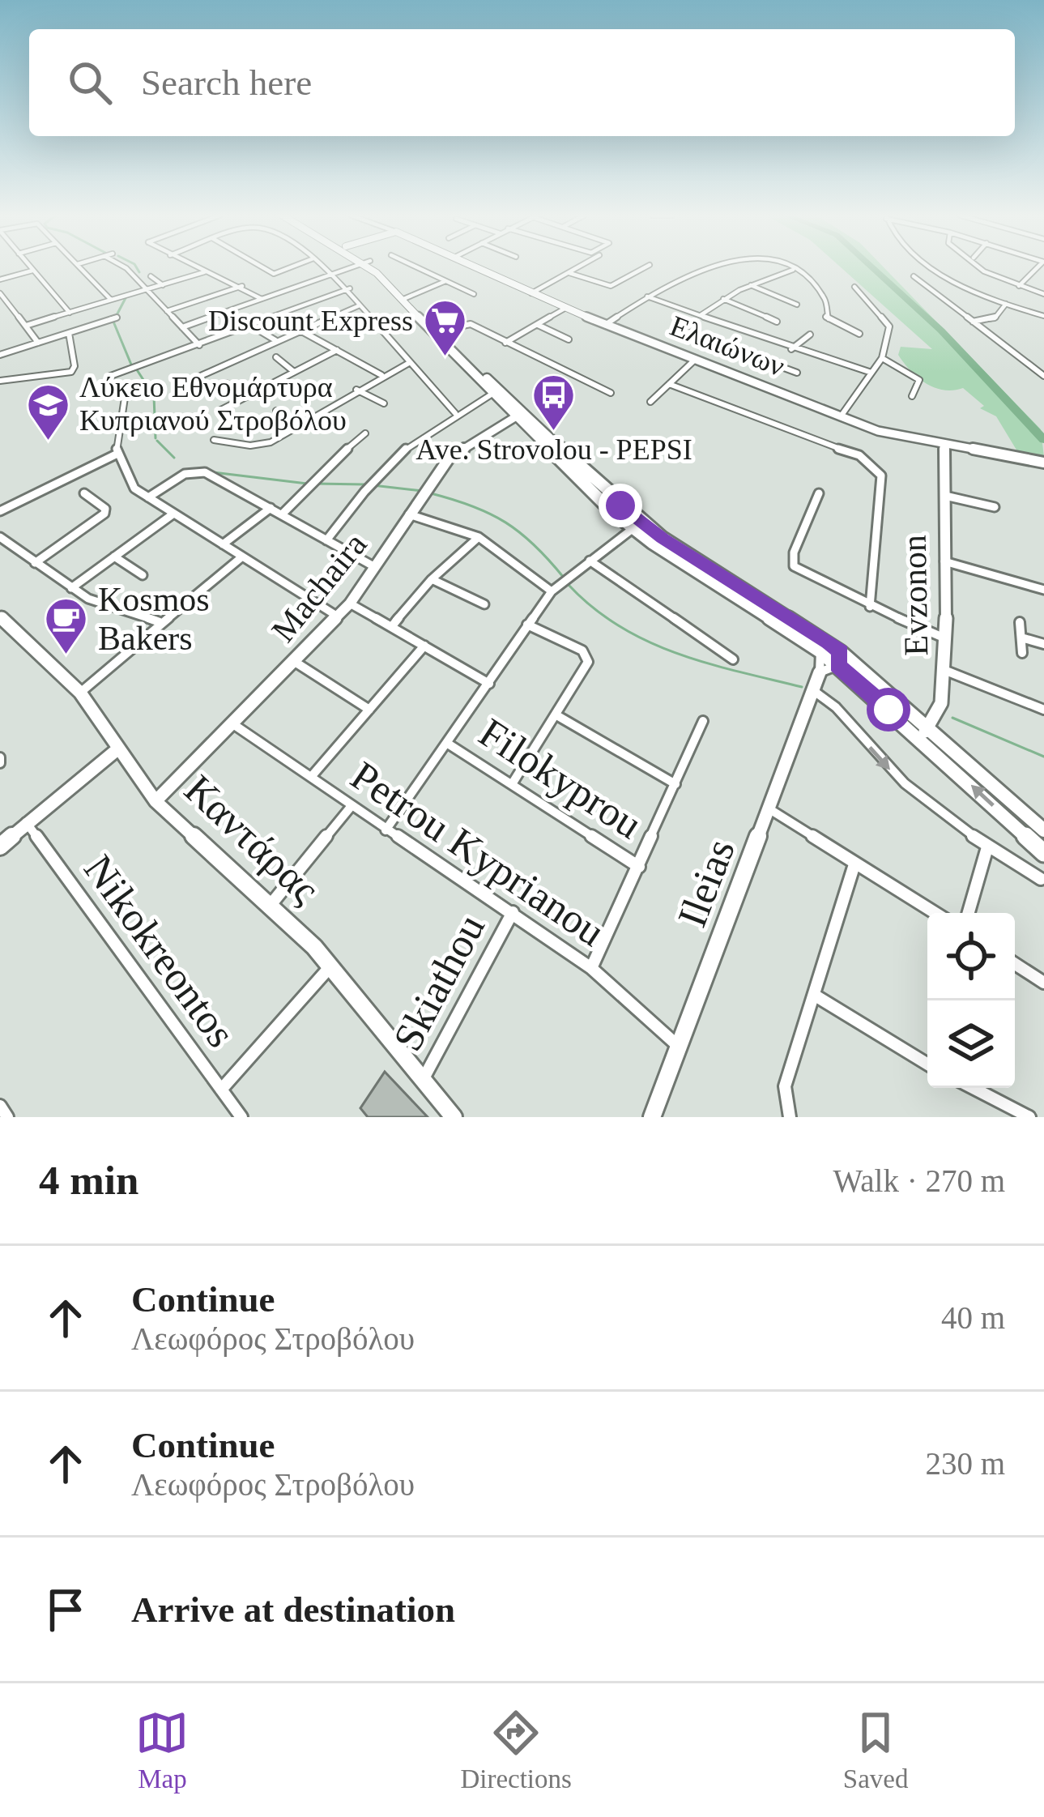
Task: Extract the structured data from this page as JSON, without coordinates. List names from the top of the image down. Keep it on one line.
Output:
{"streets":{"street":["Ελαιώνων","Machaira","Evzonon","Filokyprou","Καντάρας","Petrou Kyprianou","Ileias","Nikokreontos","Skiathou"]},"crossings":[["Ελαιώνων","Evzonon"],["Machaira","Καντάρας"],["Machaira","Petrou Kyprianou"],["Καντάρας","Skiathou"],["Petrou Kyprianou","Ileias"],["Petrou Kyprianou","Skiathou"]],"places":{"supermarket":["Discount Express"],"bus stop":["Ave. Strovolou - PEPSI"],"school or university":["Λύκειο Εθνομάρτυρα Κυπριανού Στροβόλου"],"cafe":["Kosmos Bakers"]},"page":{"search":"Search here","heading":["4 min","Walk · 270 m"],"list":[["Continue","Λεωφόρος Στροβόλου","40 m"],["Continue","Λεωφόρος Στροβόλου","230 m"],"Arrive at destination"],"nav":["Map","Directions","Saved"]}}
